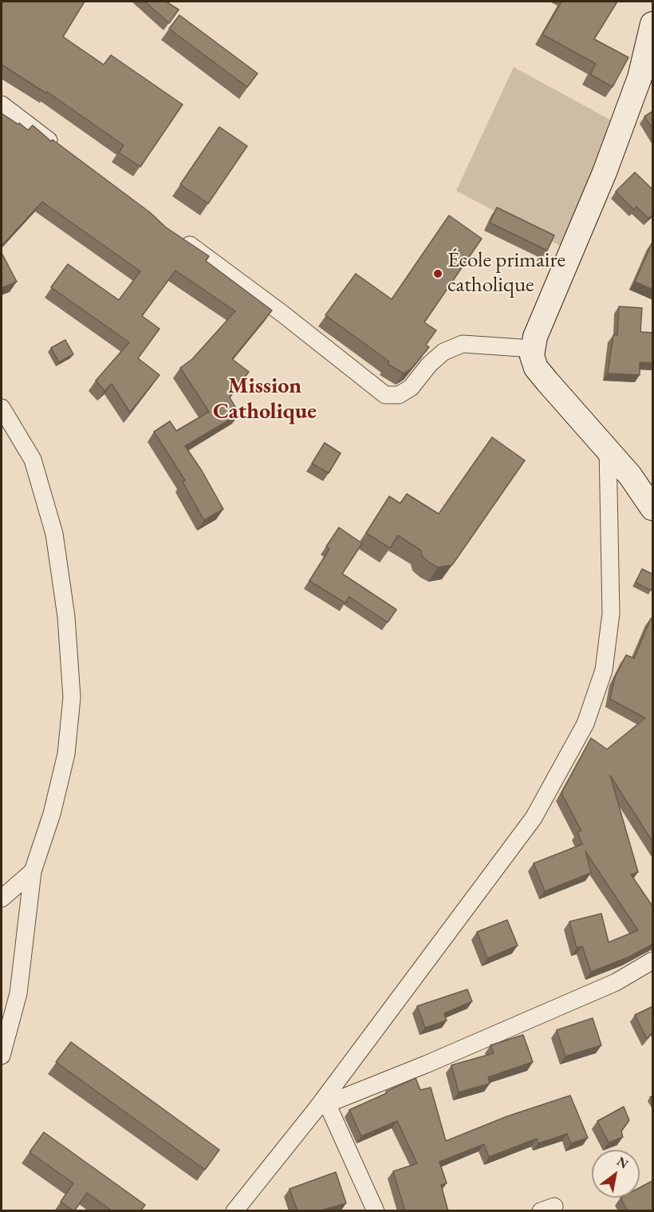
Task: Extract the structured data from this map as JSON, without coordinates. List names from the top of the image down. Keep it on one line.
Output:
{"districts":["Mission Catholique"],"places":["École primaire catholique"],"north":"top right"}
